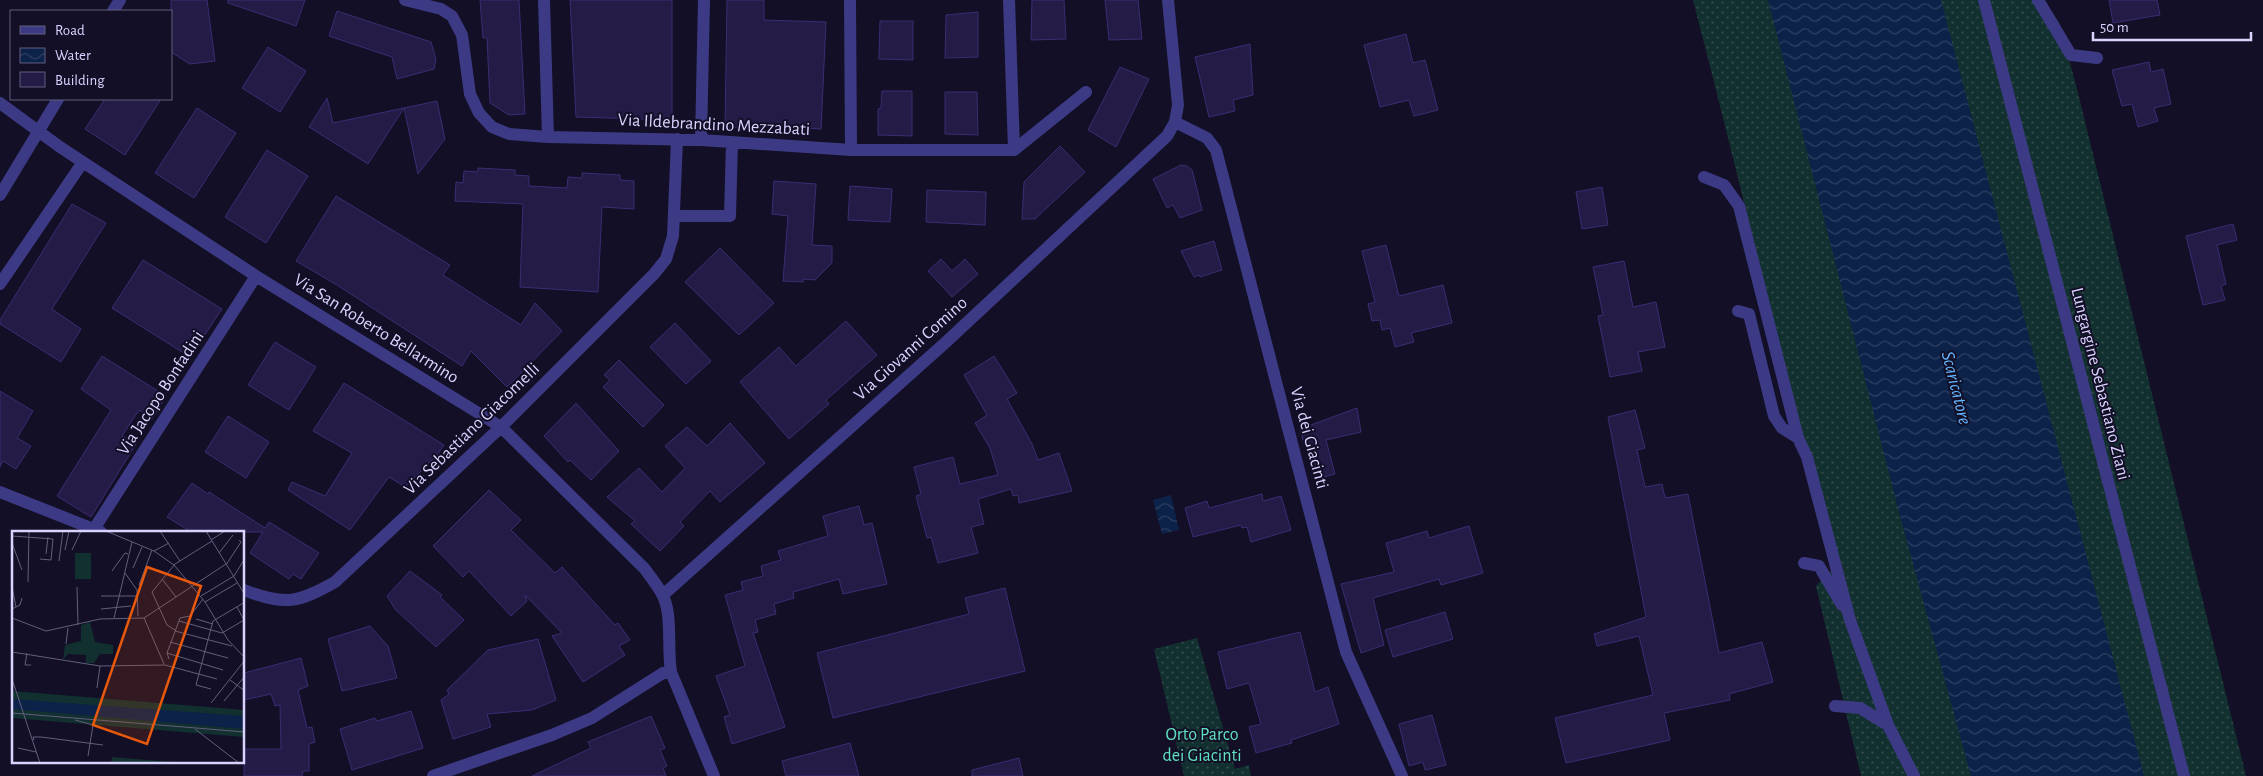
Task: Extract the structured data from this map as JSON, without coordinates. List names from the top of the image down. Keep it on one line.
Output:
{"streets":{"street":["Via Ildebrandino Mezzabati","Via San Roberto Bellarmino","Via Giovanni Comino","Lungargine Sebastiano Ziani","Via Jacopo Bonfadini","Via Sebastiano Giacomelli","Via dei Giacinti"]},"crossings":[["Via Ildebrandino Mezzabati","Via Sebastiano Giacomelli"],["Via San Roberto Bellarmino","Via Giovanni Comino"],["Via San Roberto Bellarmino","Via Jacopo Bonfadini"],["Via San Roberto Bellarmino","Via Sebastiano Giacomelli"],["Via Giovanni Comino","Via dei Giacinti"]],"water":["Scaricatore"],"parks":["Orto Parco dei Giacinti"],"legend":["Road","Water","Building"],"scale_bar":"50 m"}
